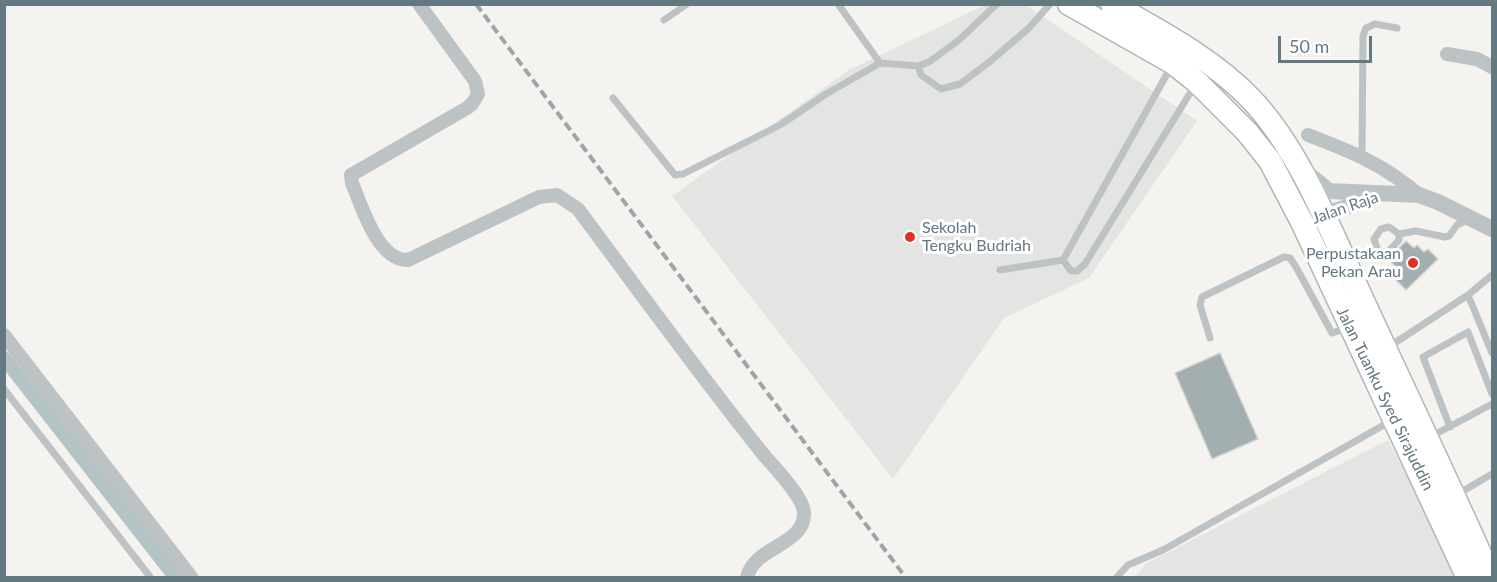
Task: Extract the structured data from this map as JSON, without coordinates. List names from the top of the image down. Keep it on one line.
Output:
{"streets":{"highway":["Jalan Tuanku Syed Sirajuddin"],"street":["Jalan Raja"]},"crossings":[["Jalan Raja","Jalan Tuanku Syed Sirajuddin"]],"places":["Sekolah Tengku Budriah","Perpustakaan Pekan Arau"],"scale_bar":"50 m"}
